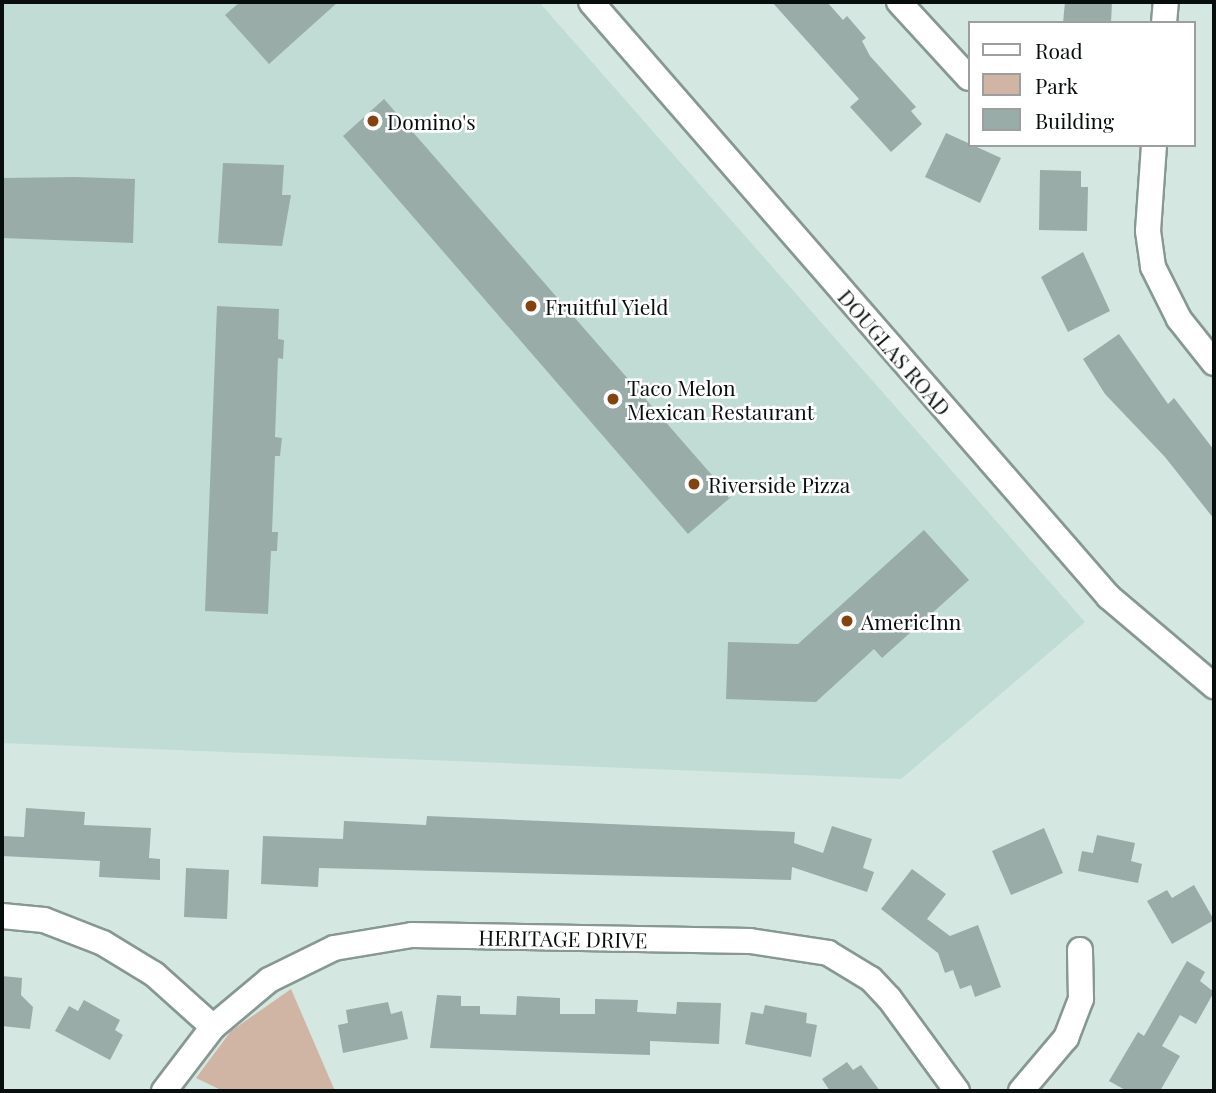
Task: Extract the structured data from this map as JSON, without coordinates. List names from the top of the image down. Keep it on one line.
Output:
{"streets":{"street":["DOUGLAS ROAD","HERITAGE DRIVE"]},"places":["Domino's","Fruitful Yield","Taco Melon Mexican Restaurant","Riverside Pizza","AmericInn"],"legend":["Road","Park","Building"]}
